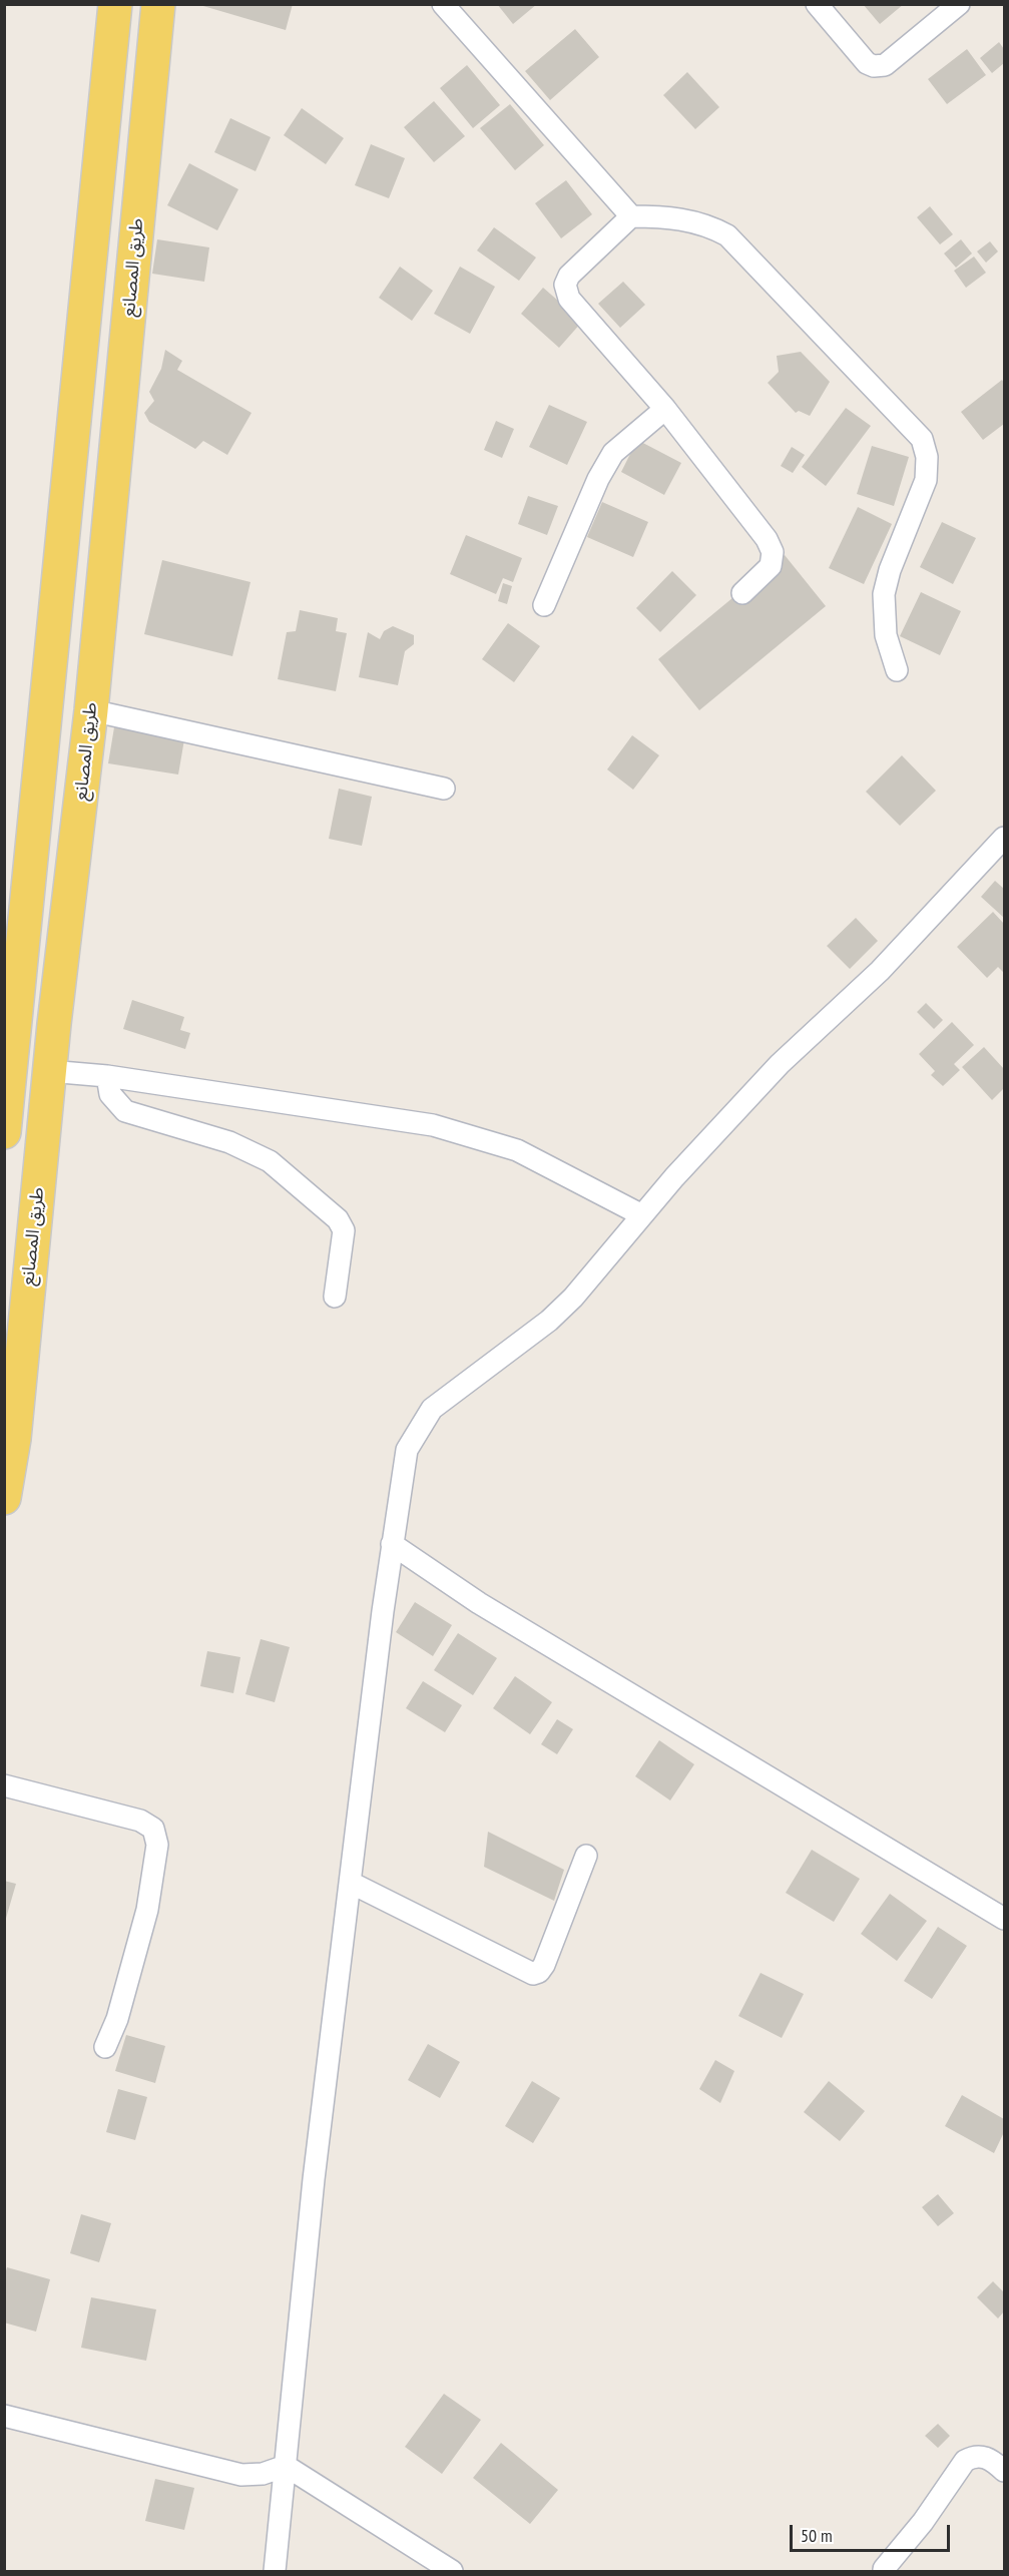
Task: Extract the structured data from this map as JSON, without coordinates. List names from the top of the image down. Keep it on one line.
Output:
{"streets":{"main road":["طريق المصانع"]},"scale_bar":"50 m"}
